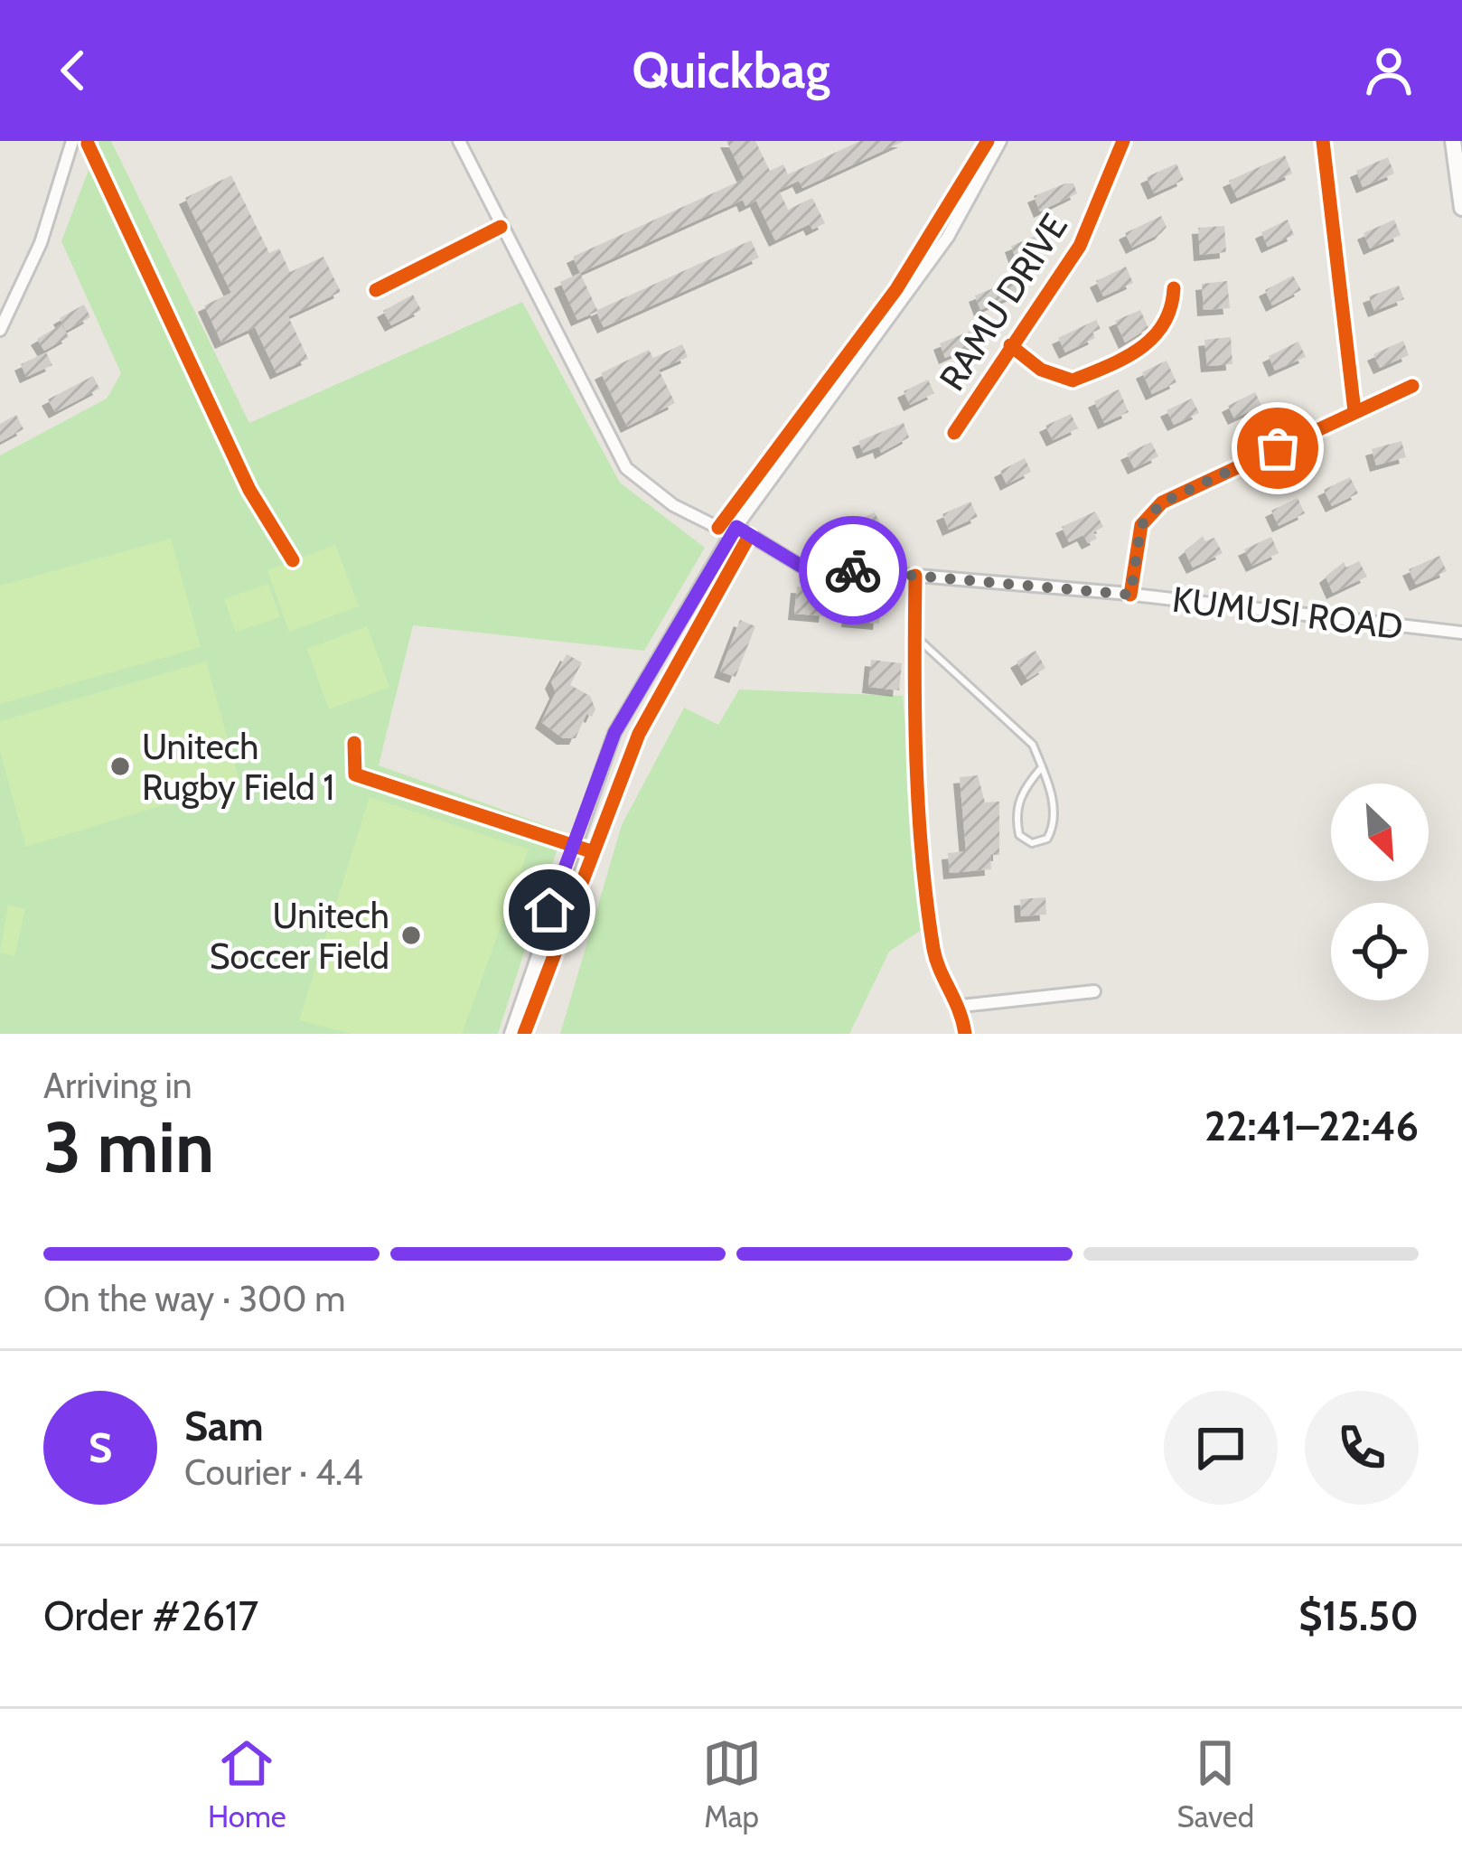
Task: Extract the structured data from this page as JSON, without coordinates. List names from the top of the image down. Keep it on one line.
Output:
{"streets":{"street":["RAMU DRIVE","KUMUSI ROAD"]},"places":["Unitech Rugby Field 1","Unitech Soccer Field"],"north":"bottom right","page":{"header":"Quickbag","heading":["3 min","Arriving in","22:41–22:46"],"panel":["Sam","Courier · 4.4","Order #2617","$15.50"],"bar":"On the way · 300 m","round":"S","tabs":["Home","Map","Saved"]}}
